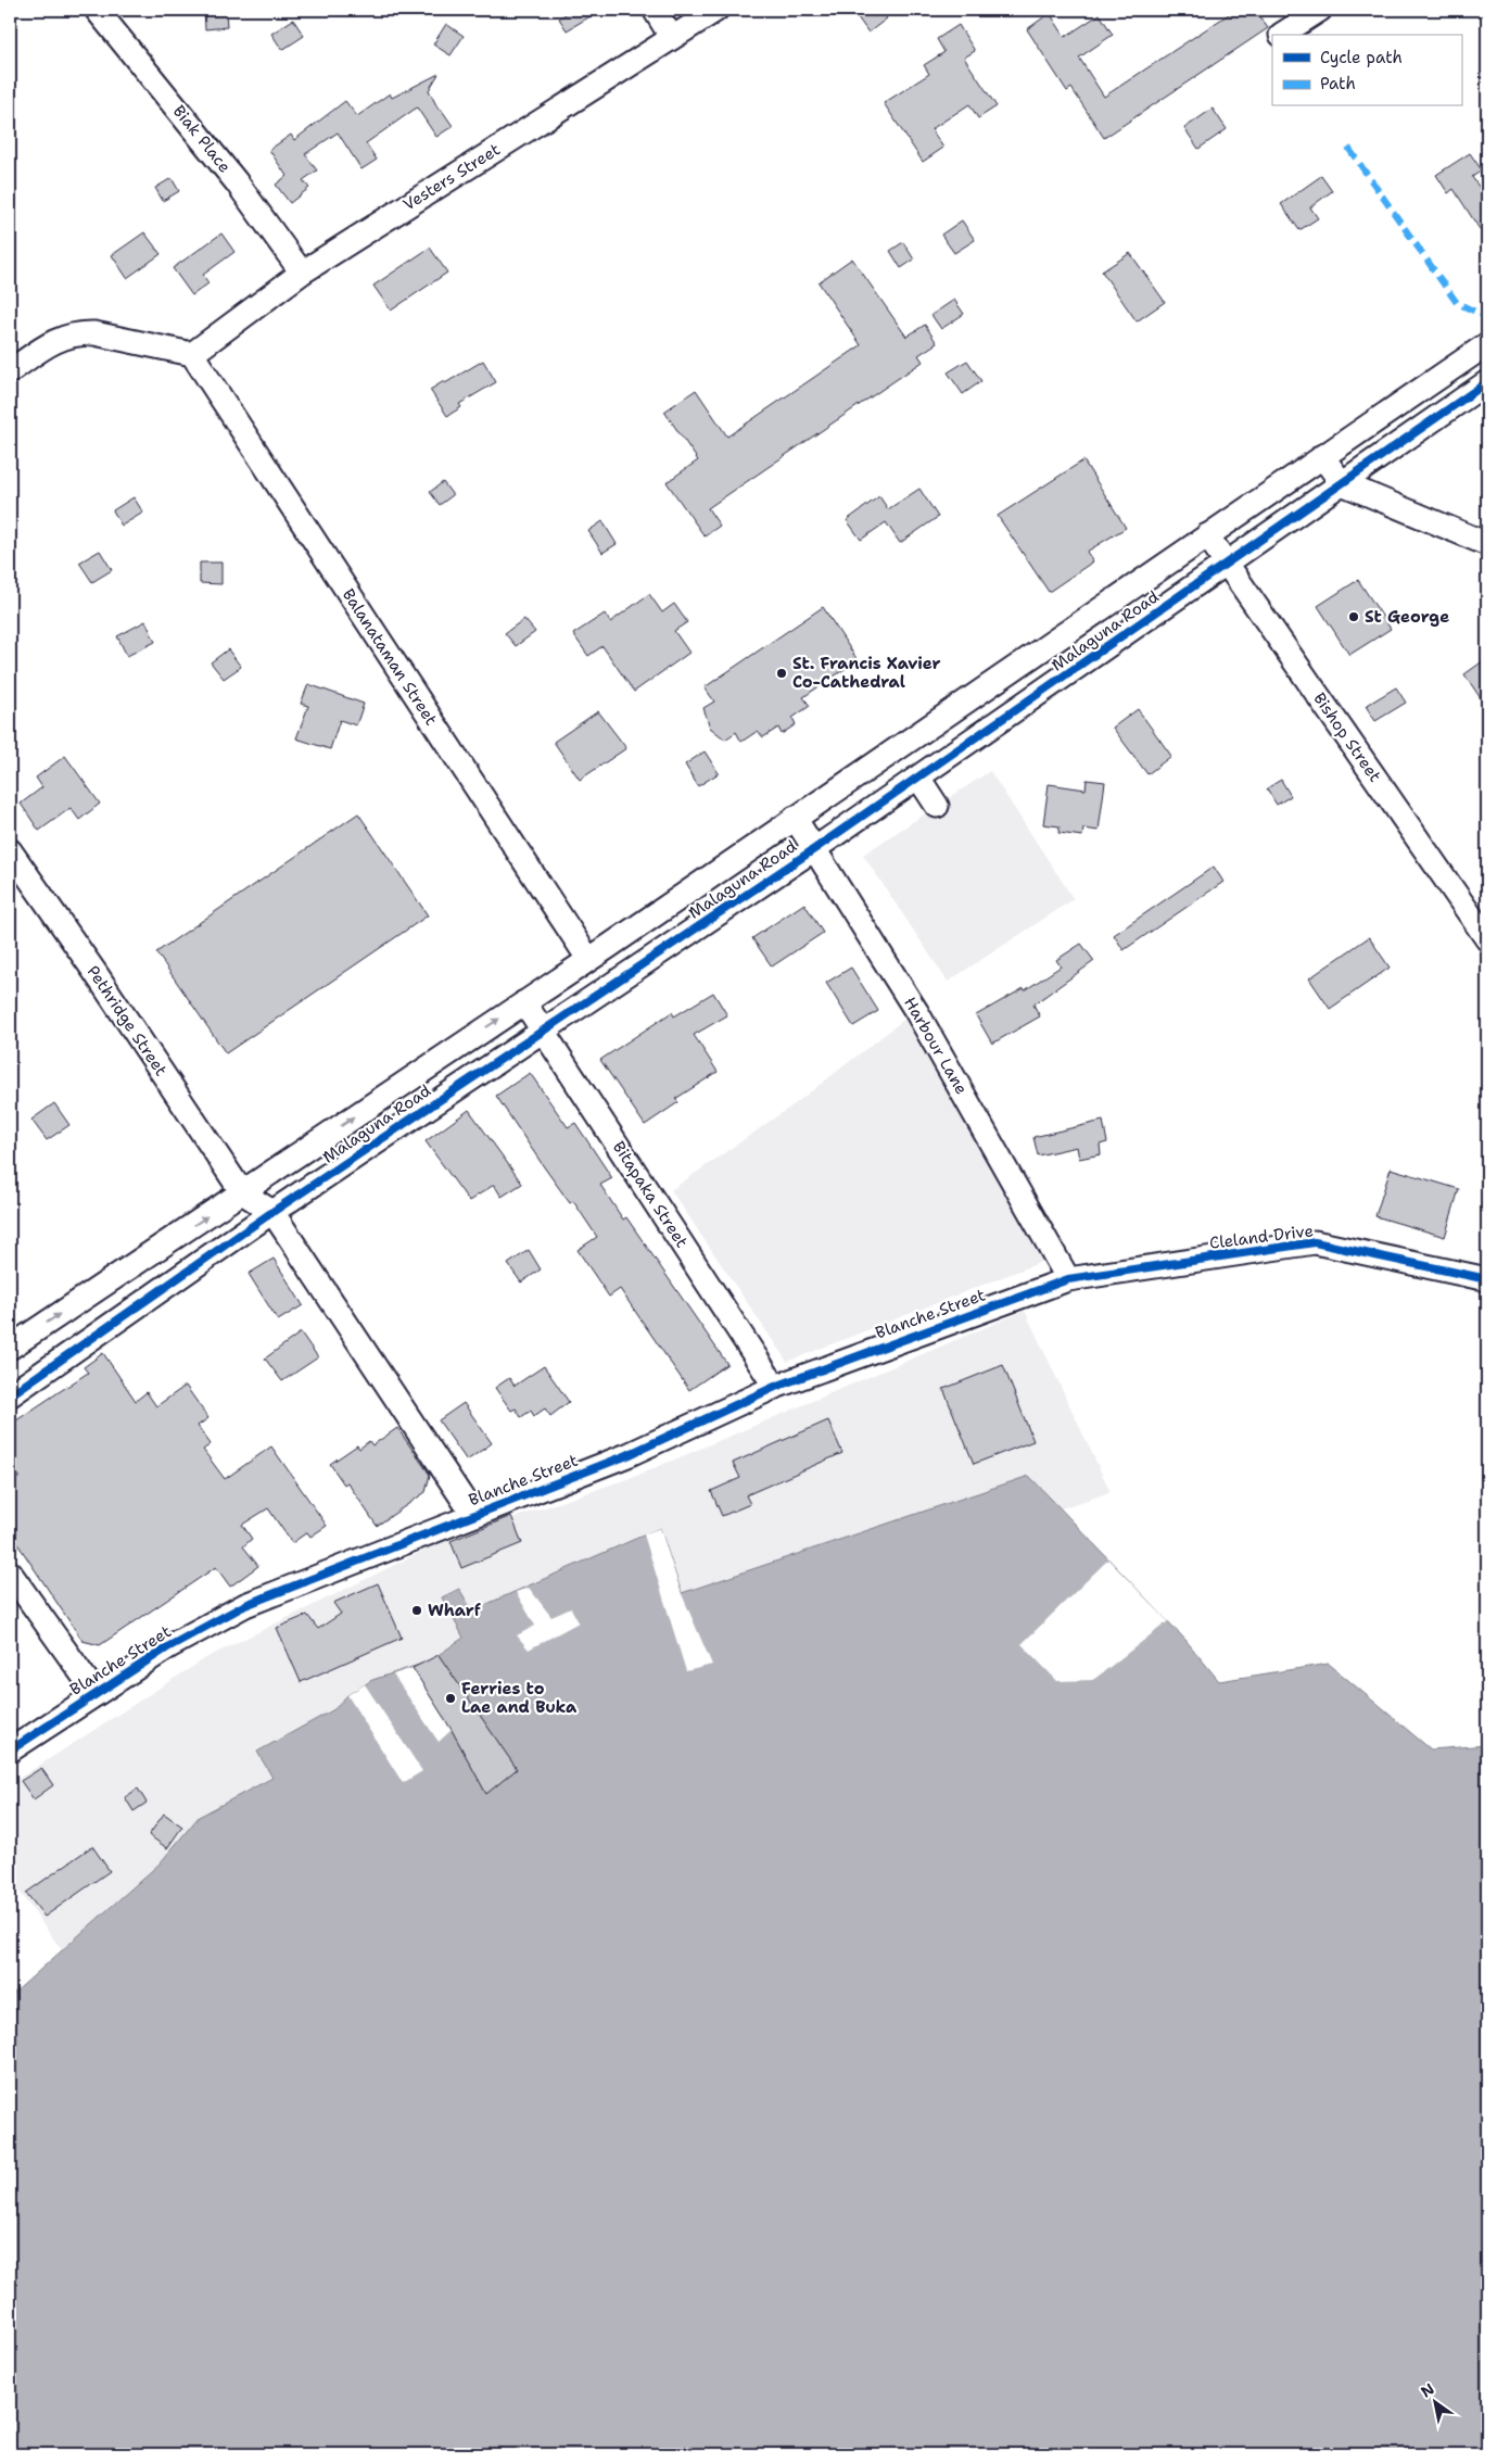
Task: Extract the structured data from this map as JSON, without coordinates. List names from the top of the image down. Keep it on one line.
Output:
{"streets":{"street":["Biak Place","Vesters Street","Malaguna Road","Balanataman Street","Bishop Street","Pethridge Street","Harbour Lane","Bitapaka Street","Cleland Drive","Blanche Street"]},"crossings":[["Biak Place","Vesters Street"],["Vesters Street","Balanataman Street"],["Malaguna Road","Balanataman Street"],["Malaguna Road","Bishop Street"],["Malaguna Road","Pethridge Street"],["Malaguna Road","Harbour Lane"],["Malaguna Road","Bitapaka Street"],["Harbour Lane","Cleland Drive"],["Harbour Lane","Blanche Street"],["Bitapaka Street","Blanche Street"],["Cleland Drive","Blanche Street"]],"places":["St George","St. Francis Xavier Co-Cathedral","Wharf","Ferries to Lae and Buka"],"legend":["Cycle path","Path"],"north":"top left"}
